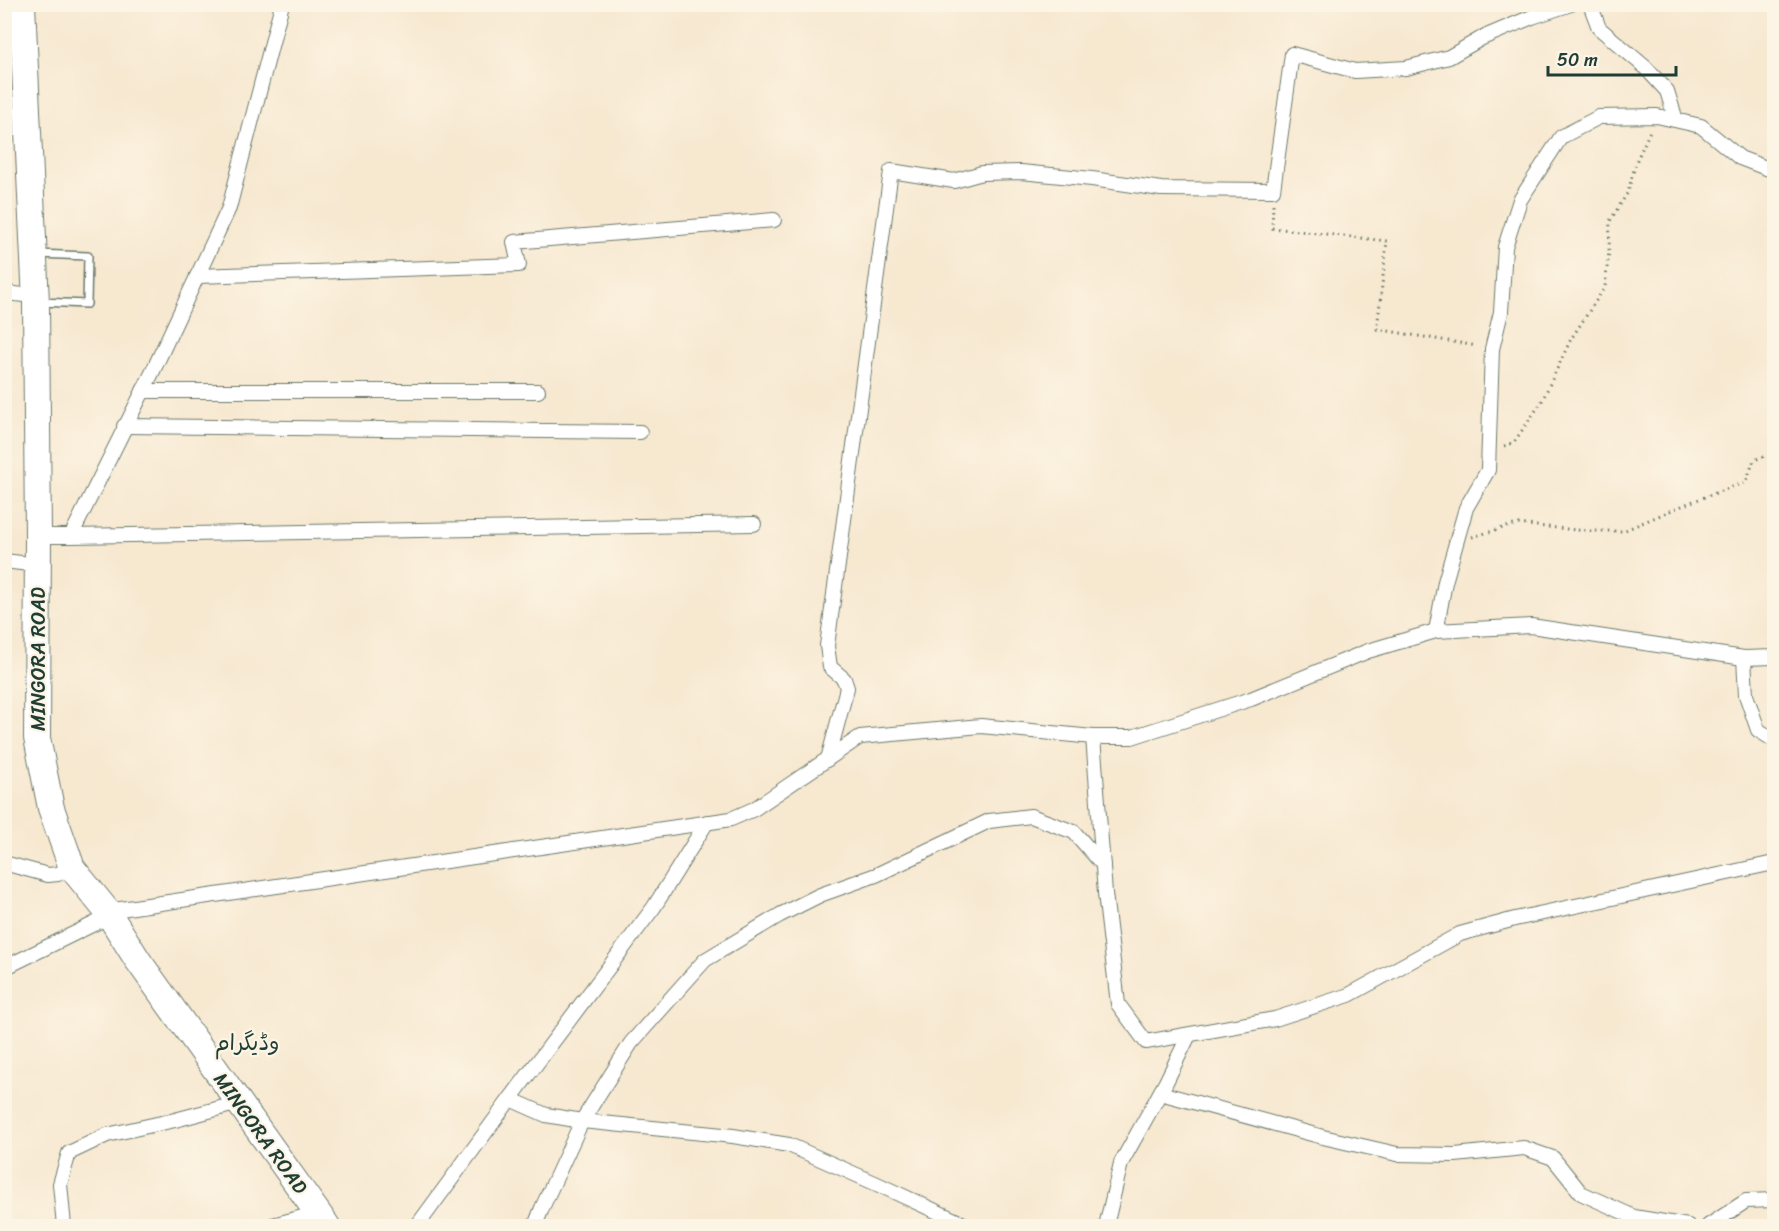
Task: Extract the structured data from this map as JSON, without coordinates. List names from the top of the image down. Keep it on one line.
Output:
{"streets":{"highway":["MINGORA ROAD"]},"districts":["وڈیگرام"],"scale_bar":"50 m"}
